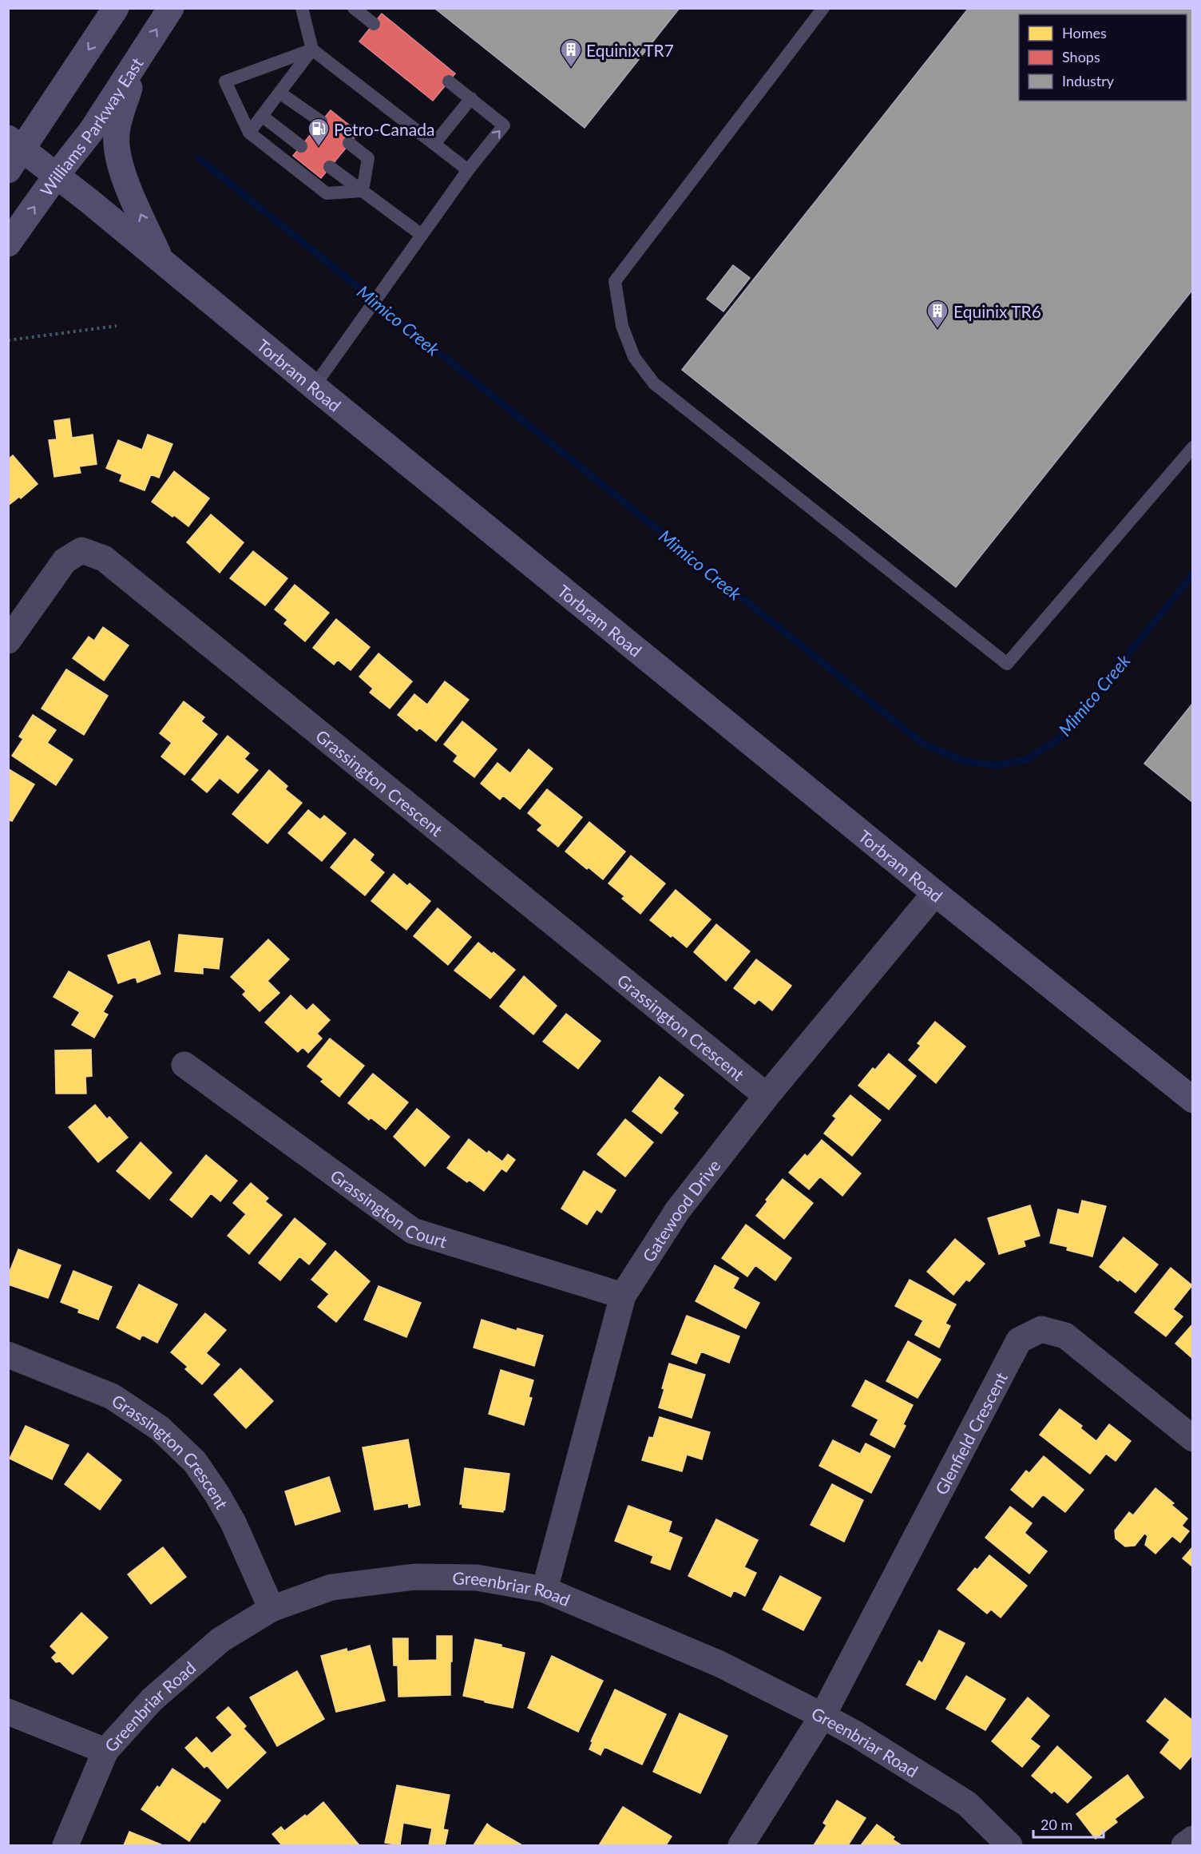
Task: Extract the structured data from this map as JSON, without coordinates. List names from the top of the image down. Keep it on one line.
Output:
{"streets":{"main road":["Williams Parkway East","Torbram Road"],"street":["Grassington Crescent","Grassington Court","Gatewood Drive","Glenfield Crescent","Greenbriar Road"]},"crossings":[["Williams Parkway East","Torbram Road"],["Torbram Road","Gatewood Drive"],["Grassington Crescent","Gatewood Drive"],["Grassington Crescent","Greenbriar Road"],["Grassington Court","Gatewood Drive"],["Gatewood Drive","Greenbriar Road"],["Glenfield Crescent","Greenbriar Road"]],"one_way":["Williams Parkway East"],"water":["Mimico Creek"],"places":{"building":["Equinix TR7","Equinix TR6"],"fuel station":["Petro-Canada"]},"legend":["Homes","Shops","Industry"],"scale_bar":"20 m"}
